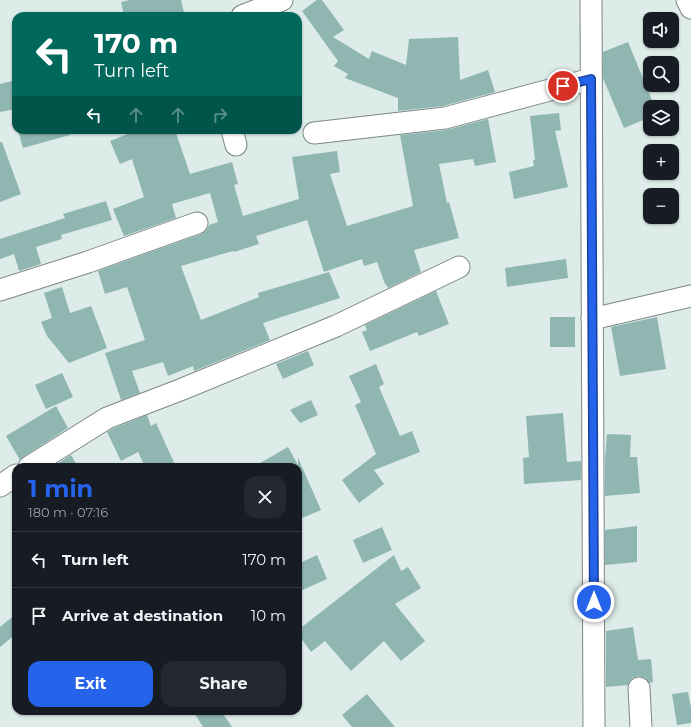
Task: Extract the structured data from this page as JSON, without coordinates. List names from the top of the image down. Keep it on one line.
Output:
{"page":{"map_buttons":["+","−"],"turn":["170 m","Turn left"],"heading":["1 min","180 m · 07:16"],"list":[{"name":"Turn left","value":"170 m"},{"name":"Arrive at destination","value":"10 m"}],"buttons":["Exit","Share"]}}
